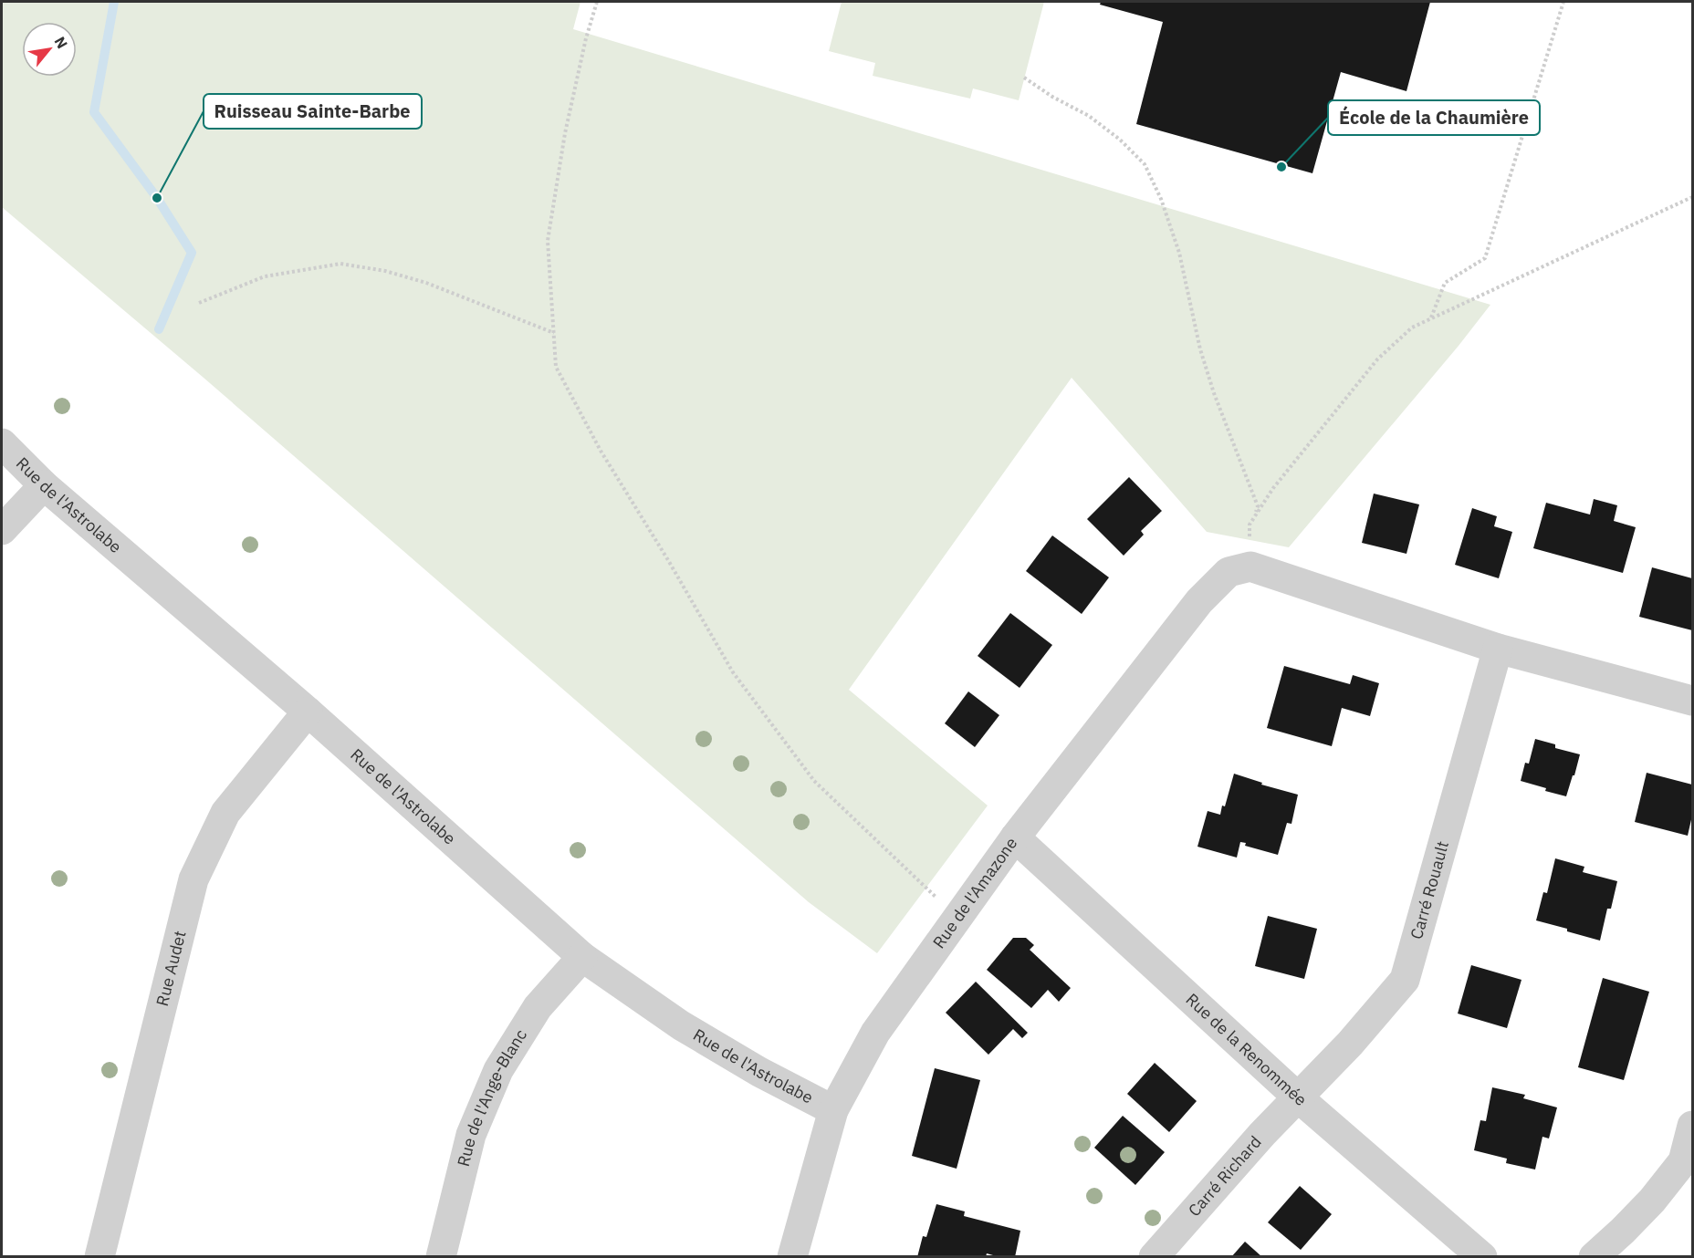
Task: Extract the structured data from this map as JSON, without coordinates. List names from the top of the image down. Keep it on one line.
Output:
{"streets":{"street":["Rue de l'Astrolabe","Carré Rouault","Rue de l'Amazone","Rue Audet","Rue de la Renommée","Rue de l'Ange-Blanc","Carré Richard"]},"crossings":[["Rue de l'Astrolabe","Rue de l'Amazone"],["Rue de l'Astrolabe","Rue Audet"],["Rue de l'Astrolabe","Rue de l'Ange-Blanc"],["Carré Rouault","Rue de la Renommée"],["Carré Rouault","Carré Richard"],["Rue de l'Amazone","Rue de la Renommée"],["Rue de la Renommée","Carré Richard"]],"places":["École de la Chaumière","Ruisseau Sainte-Barbe"],"north":"top right"}
